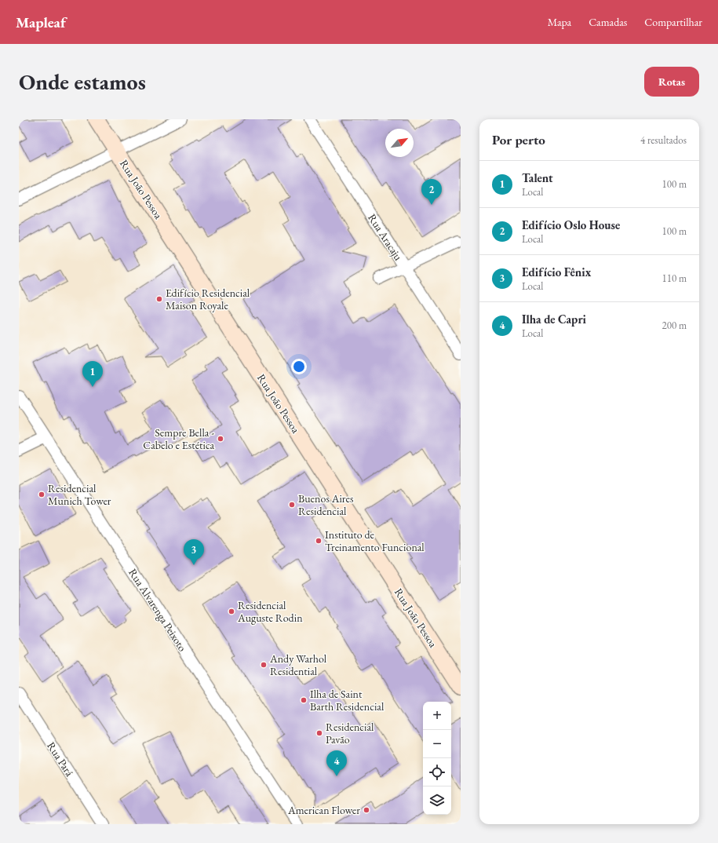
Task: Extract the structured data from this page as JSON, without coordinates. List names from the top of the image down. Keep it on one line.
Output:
{"streets":{"street":["Rua João Pessoa","Rua Aracaju","Rua Alvarenga Peixoto","Rua Pará"]},"places":["Edifício Residencial Maison Royale","Sempre Bella - Cabelo e Estética","Residencial Munich Tower","Buenos Aires Residencial","Instituto de Treinamento Funcional","Residencial Auguste Rodin","Andy Warhol Residential","Ilha de Saint Barth Residencial","Residencial Pavão","American Flower"],"north":"top right","page":{"header":"Mapleaf","nav":["Mapa","Camadas","Compartilhar"],"buttons":"Rotas","title":"Onde estamos","heading":["Por perto","4 resultados"],"list":[{"mark":"1","name":"Talent","note":"Local","value":"100 m"},{"mark":"2","name":"Edifício Oslo House","note":"Local","value":"100 m"},{"mark":"3","name":"Edifício Fênix","note":"Local","value":"110 m"},{"mark":"4","name":"Ilha de Capri","note":"Local","value":"200 m"}],"pins":["2","1","3","4"],"map_buttons":["+","−"]}}
